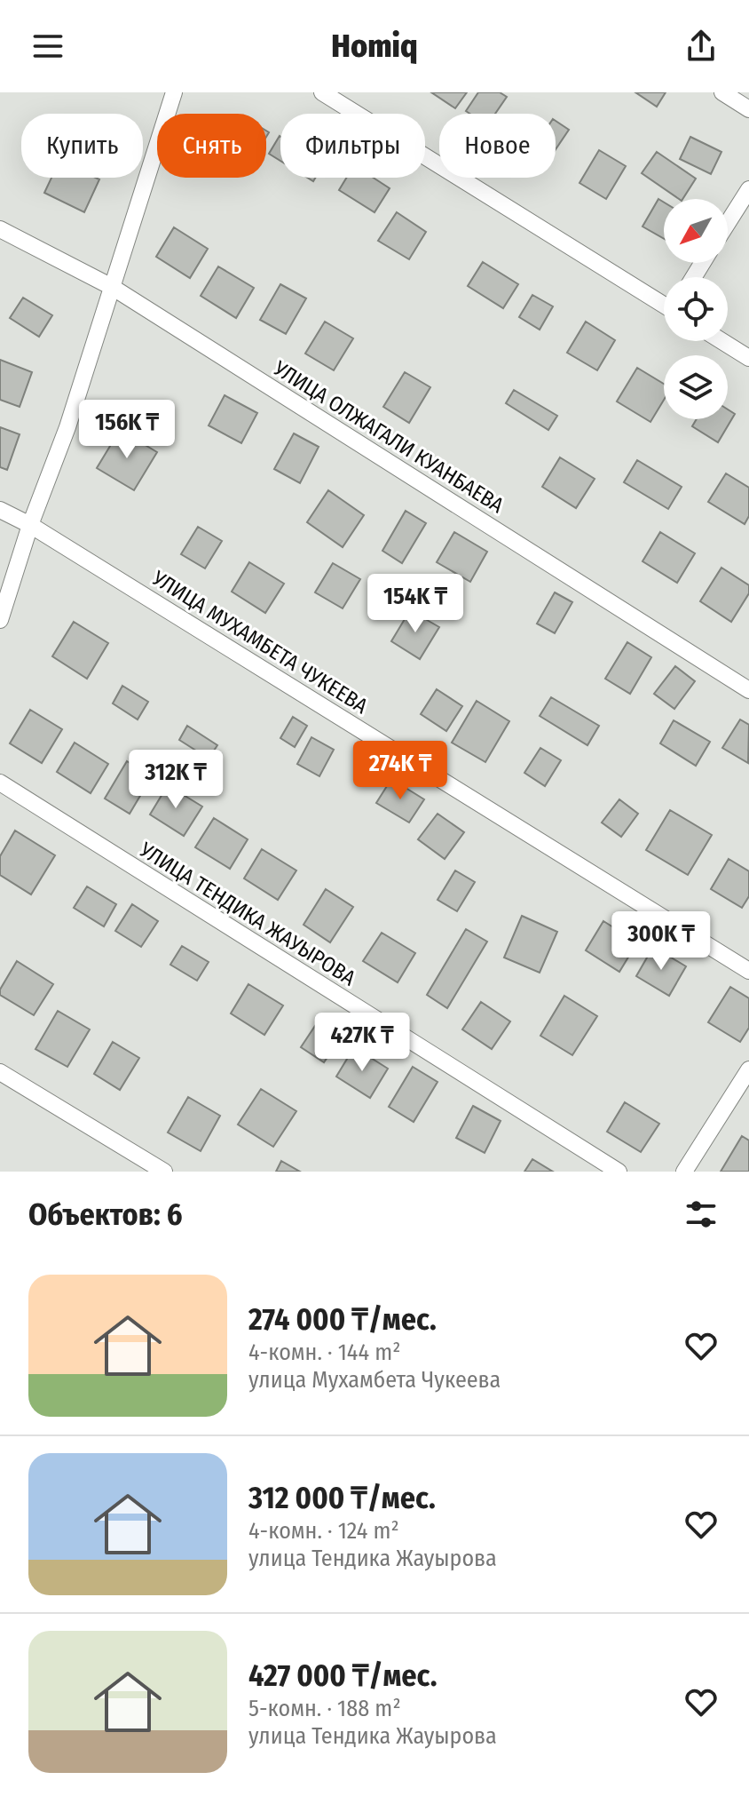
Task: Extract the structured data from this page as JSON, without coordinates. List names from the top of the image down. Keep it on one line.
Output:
{"streets":{"street":["УЛИЦА ОЛЖАГАЛИ КУАНБАЕВА","УЛИЦА МУХАМБЕТА ЧУКЕЕВА","УЛИЦА ТЕНДИКА ЖАУЫРОВА"]},"north":"bottom left","page":{"header":"Homiq","chip":["Купить","Снять","Фильтры","Новое"],"price":["156K ₸","154K ₸","274K ₸","312K ₸","300K ₸","427K ₸"],"heading":"Объектов: 6","list":[{"name":"274 000 ₸/мес.","note":"4-комн. · 144 m² · улица Мухамбета Чукеева"},{"name":"312 000 ₸/мес.","note":"4-комн. · 124 m² · улица Тендика Жауырова"},{"name":"427 000 ₸/мес.","note":"5-комн. · 188 m² · улица Тендика Жауырова"}]}}
